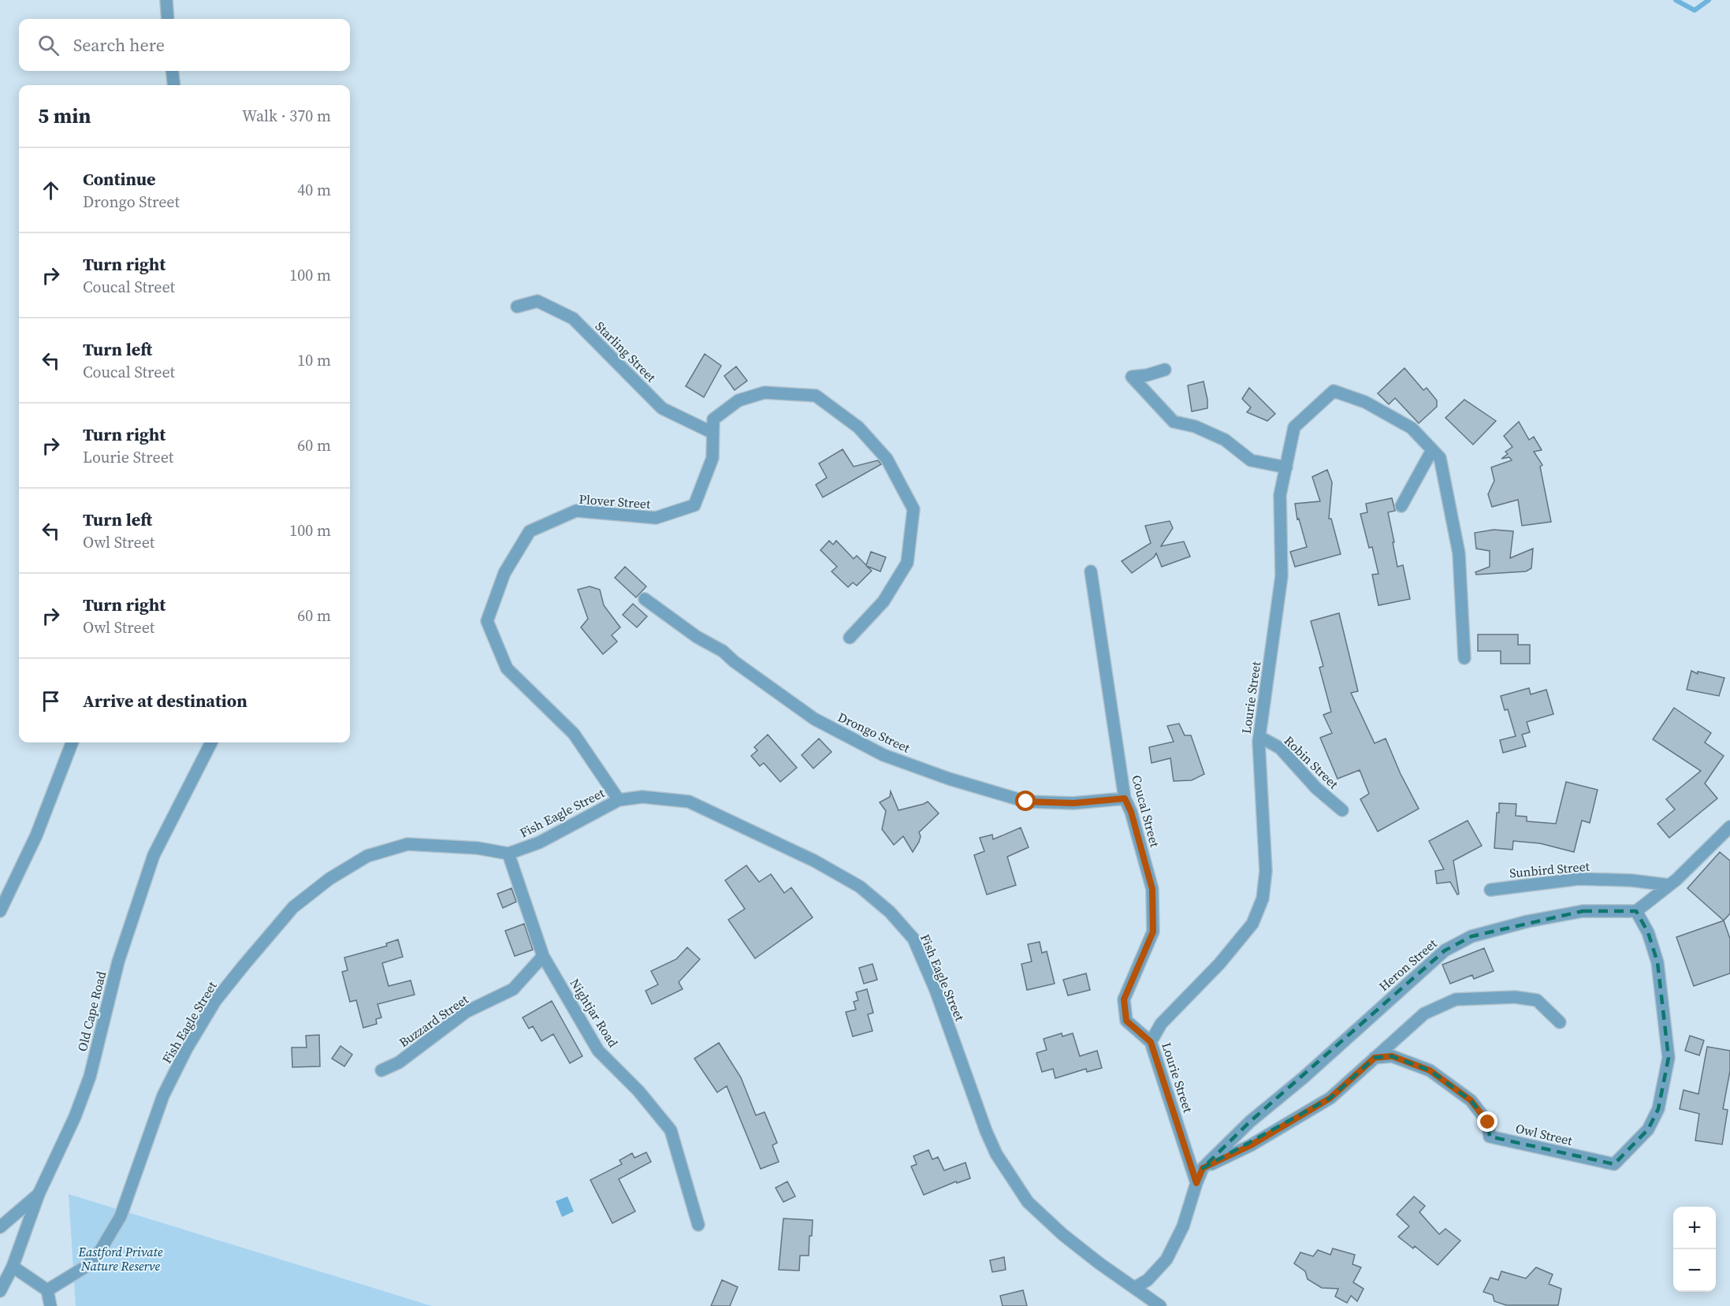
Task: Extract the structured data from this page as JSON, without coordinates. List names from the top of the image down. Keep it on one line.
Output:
{"streets":{"street":["Starling Street","Plover Street","Lourie Street","Drongo Street","Robin Street","Coucal Street","Fish Eagle Street","Sunbird Street","Heron Street","Old Cape Road","Nightjar Road","Buzzard Street","Owl Street"]},"crossings":[["Starling Street","Plover Street"],["Plover Street","Fish Eagle Street"],["Lourie Street","Robin Street"],["Lourie Street","Coucal Street"],["Lourie Street","Heron Street"],["Drongo Street","Coucal Street"],["Fish Eagle Street","Nightjar Road"],["Heron Street","Owl Street"],["Nightjar Road","Buzzard Street"]],"parks":["Eastford Private Nature Reserve"],"page":{"search":"Search here","heading":["5 min","Walk · 370 m"],"list":[["Continue","Drongo Street","40 m"],["Turn right","Coucal Street","100 m"],["Turn left","Coucal Street","10 m"],["Turn right","Lourie Street","60 m"],["Turn left","Owl Street","100 m"],["Turn right","Owl Street","60 m"],"Arrive at destination"],"map_buttons":["+","−"]}}
